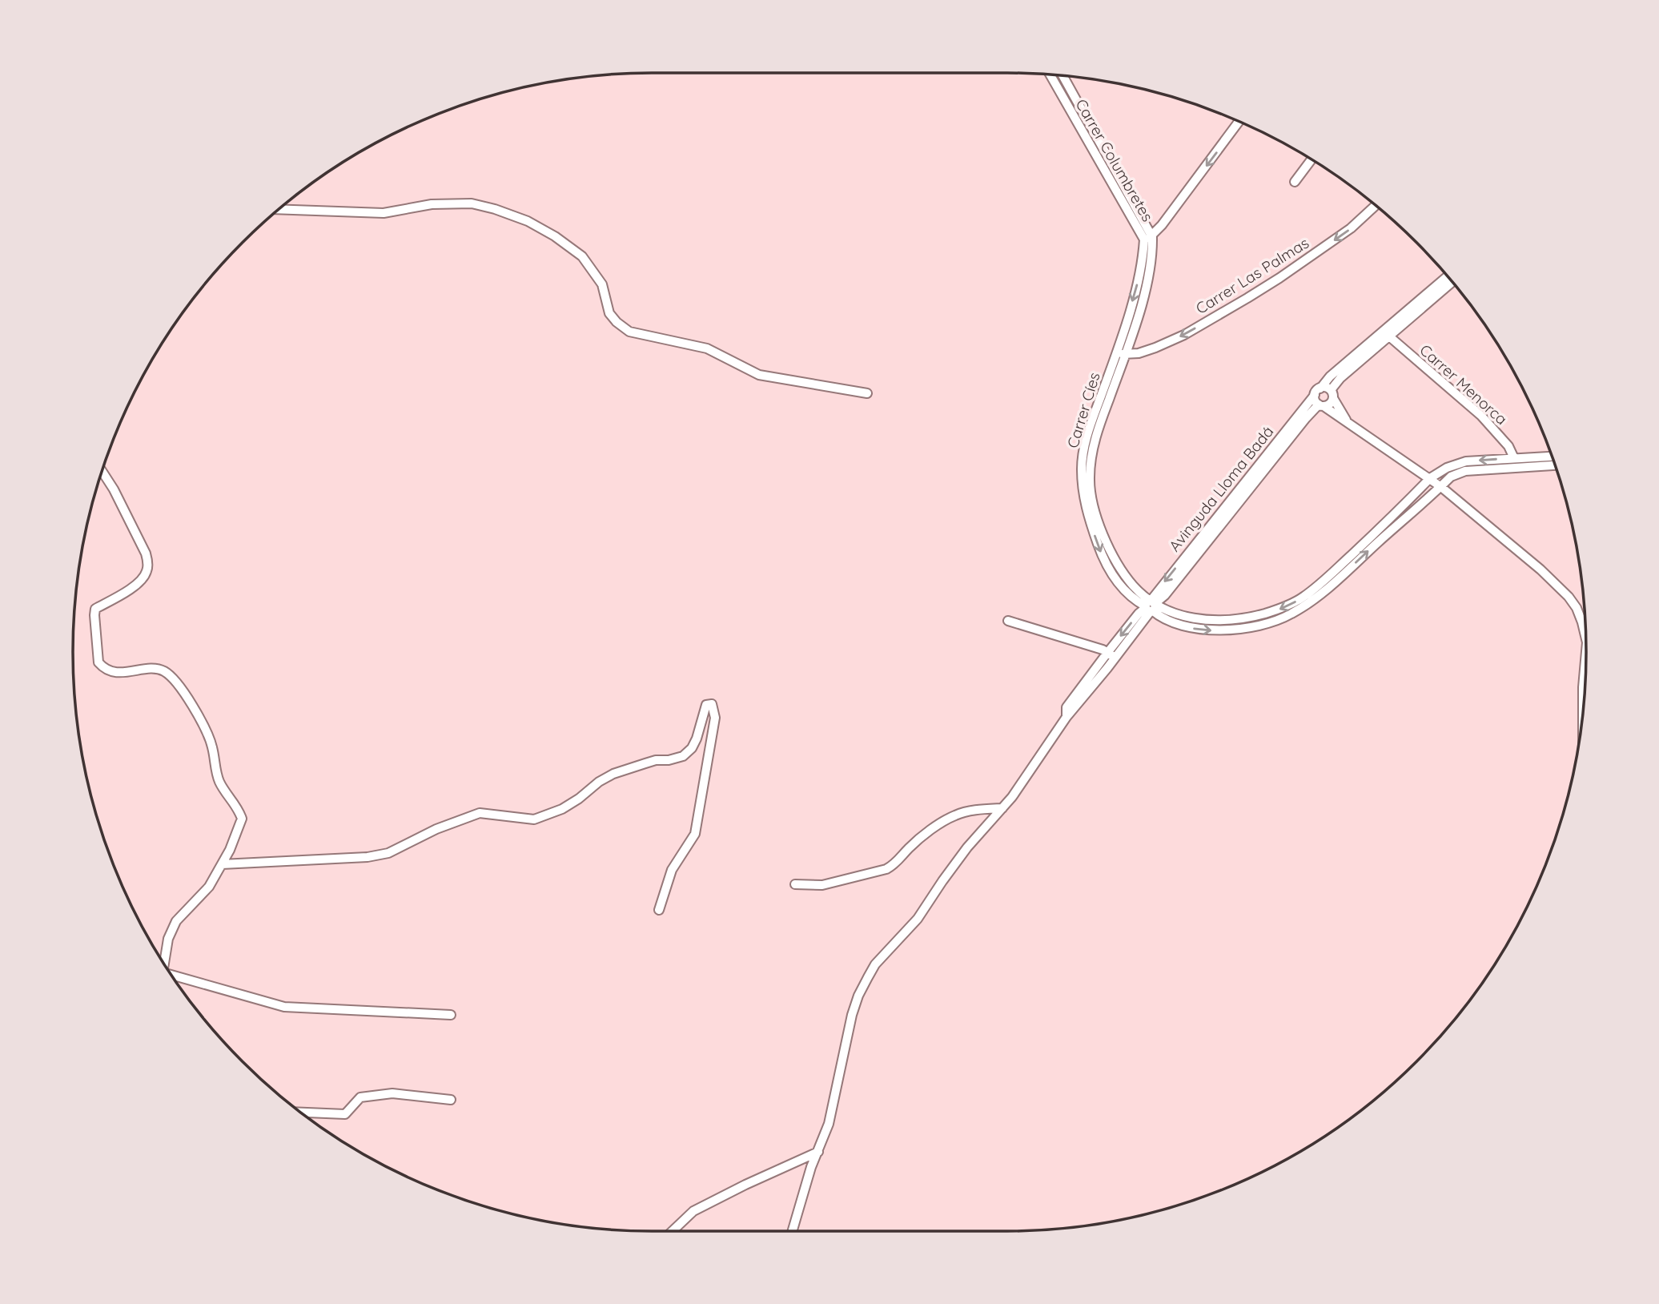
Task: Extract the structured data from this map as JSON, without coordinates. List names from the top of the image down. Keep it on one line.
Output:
{"streets":{"street":["Carrer Columbretes","Carrer Las Palmas","Carrer Menorca","Carrer Cíes","Avinguda Lloma Badá"]},"crossings":[["Carrer Columbretes","Carrer Cíes"],["Carrer Las Palmas","Carrer Cíes"],["Carrer Menorca","Carrer Cíes"],["Carrer Cíes","Avinguda Lloma Badá"]],"one_way":["Carrer Las Palmas"]}
